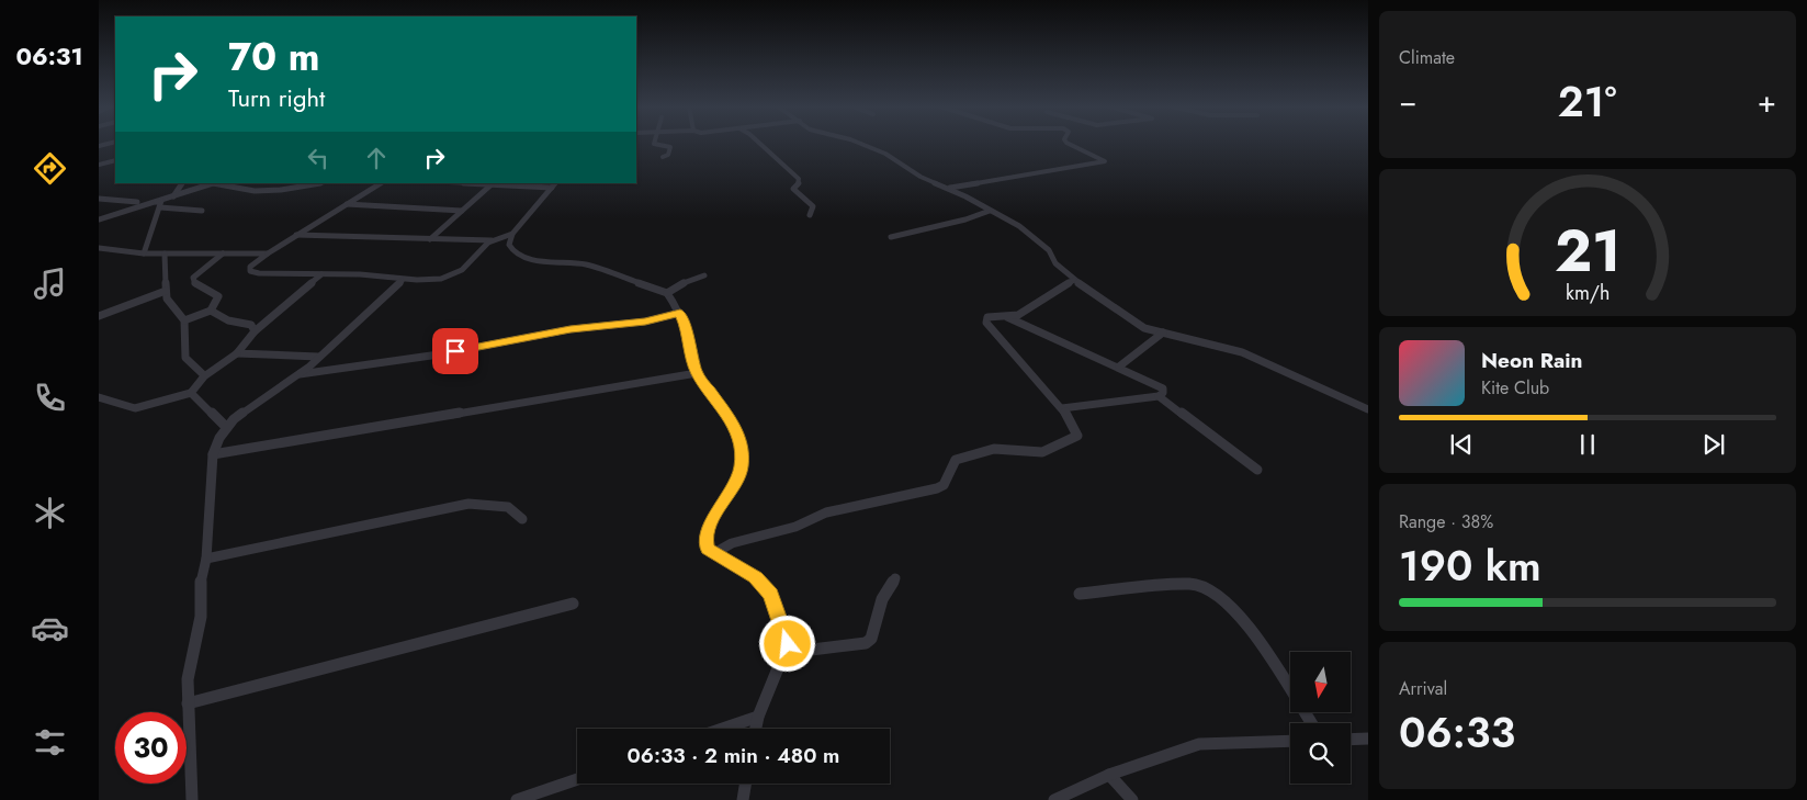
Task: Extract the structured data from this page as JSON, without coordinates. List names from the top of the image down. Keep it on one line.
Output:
{"north":"bottom","page":{"tabs":"06:31","tile":["Climate",["Range · 38%","190 km"],["Arrival","06:33"]],"turn":["70 m","Turn right"],"heat":["−","21°","+"],"song":["Neon Rain","Kite Club"],"limit":"30","trip":"06:33 · 2 min · 480 m","gauge":["21","km/h"]}}
